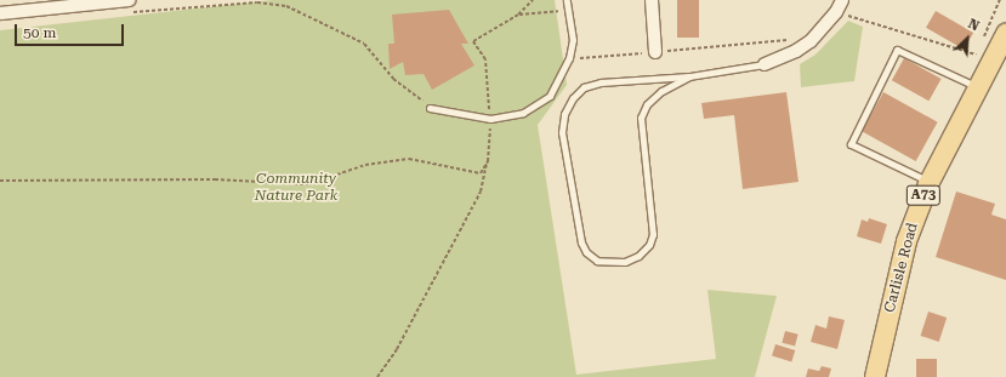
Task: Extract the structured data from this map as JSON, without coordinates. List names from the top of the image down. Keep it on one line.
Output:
{"streets":{"main road":["A73","Carlisle Road"]},"parks":["Community Nature Park"],"scale_bar":"50 m","north":"top right"}
